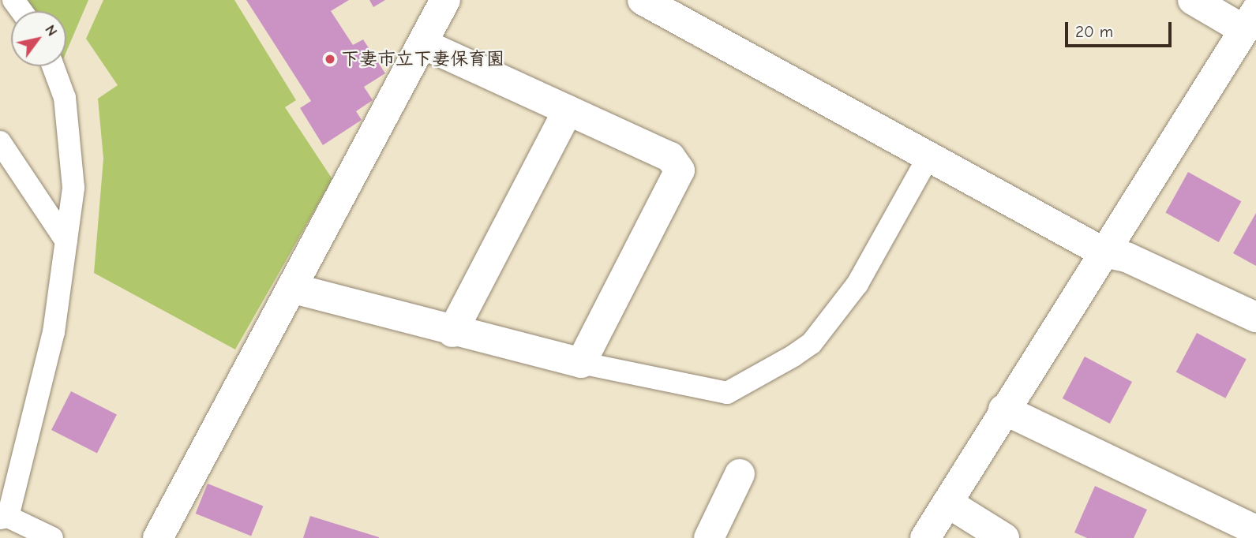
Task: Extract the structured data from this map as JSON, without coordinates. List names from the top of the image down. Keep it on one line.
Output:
{"places":["下妻市立下妻保育園"],"scale_bar":"20 m","north":"top right"}
